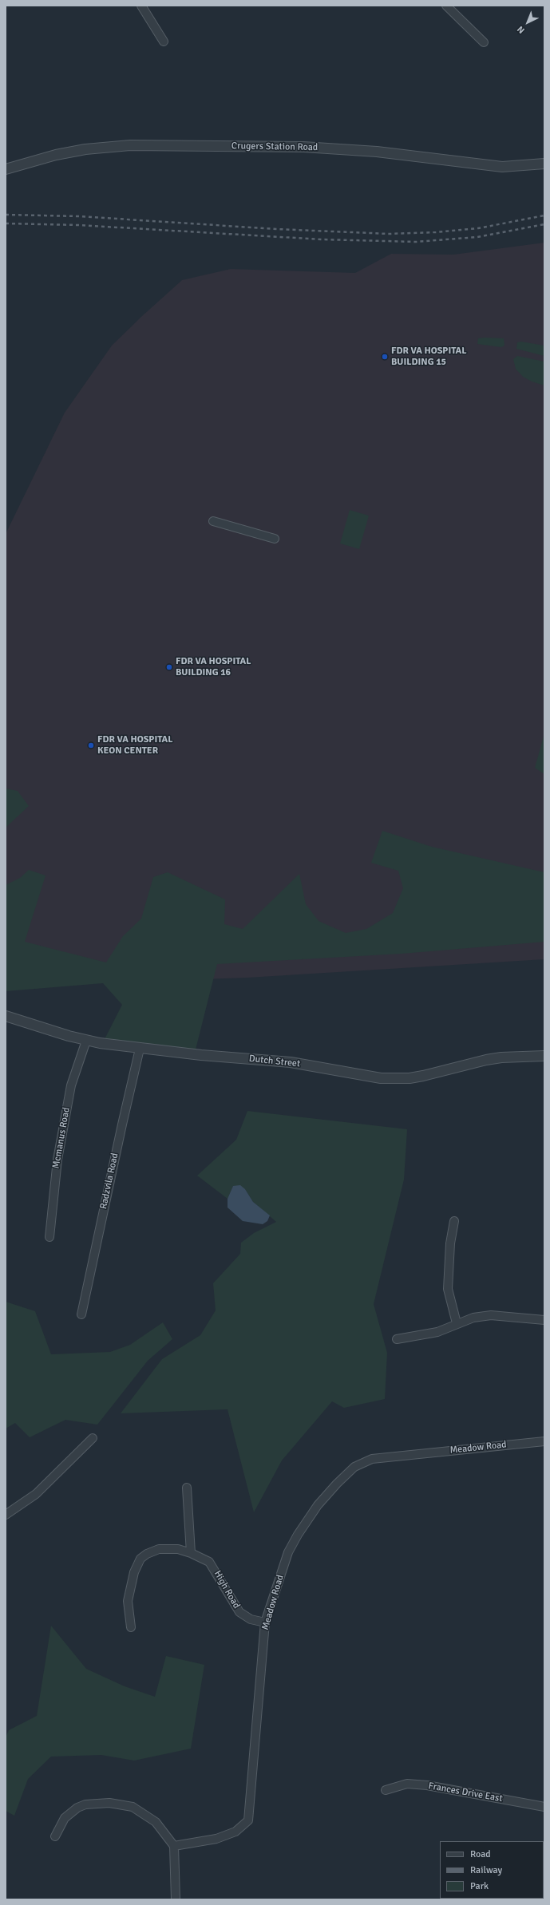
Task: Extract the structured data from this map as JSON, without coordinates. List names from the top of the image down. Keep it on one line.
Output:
{"streets":{"street":["Crugers Station Road","Dutch Street","Mcmanus Road","Radzvila Road","Meadow Road","High Road","Frances Drive East"]},"crossings":[["Dutch Street","Mcmanus Road"],["Dutch Street","Radzvila Road"],["Meadow Road","High Road"]],"places":["FDR VA HOSPITAL BUILDING 15","FDR VA HOSPITAL BUILDING 16","FDR VA HOSPITAL KEON CENTER"],"legend":["Road","Railway","Park"],"north":"bottom left"}
